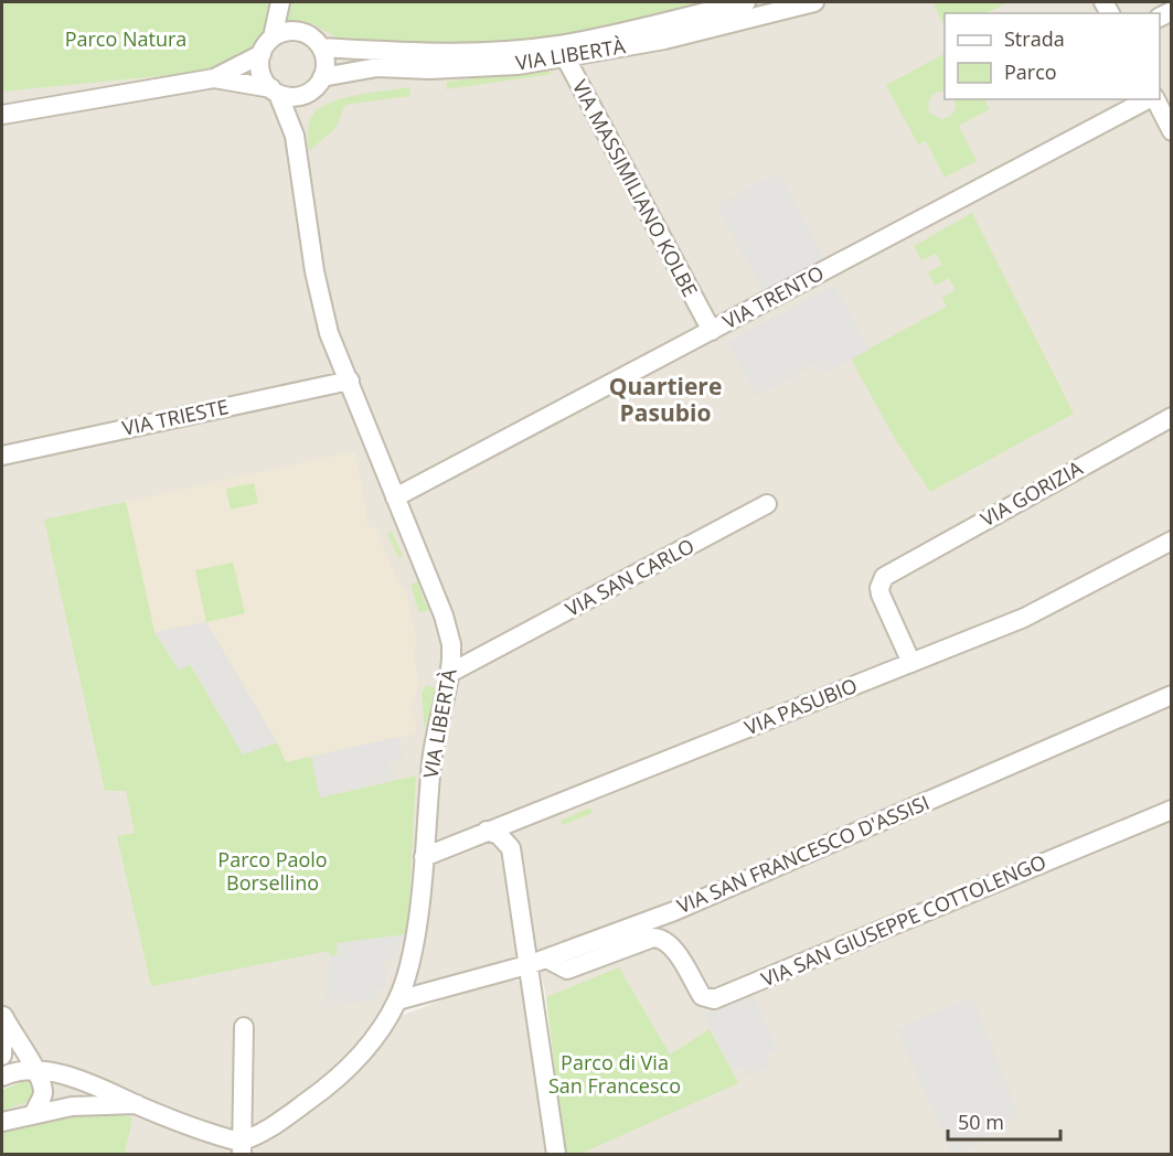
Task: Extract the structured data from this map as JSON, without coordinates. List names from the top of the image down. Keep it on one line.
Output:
{"streets":{"street":["VIA LIBERTÀ","VIA MASSIMILIANO KOLBE","VIA TRENTO","VIA TRIESTE","VIA GORIZIA","VIA SAN CARLO","VIA PASUBIO","VIA SAN FRANCESCO D'ASSISI","VIA SAN GIUSEPPE COTTOLENGO"]},"crossings":[["VIA LIBERTÀ","VIA MASSIMILIANO KOLBE"],["VIA LIBERTÀ","VIA TRENTO"],["VIA LIBERTÀ","VIA TRIESTE"],["VIA LIBERTÀ","VIA SAN CARLO"],["VIA LIBERTÀ","VIA PASUBIO"],["VIA LIBERTÀ","VIA SAN FRANCESCO D'ASSISI"],["VIA MASSIMILIANO KOLBE","VIA TRENTO"],["VIA GORIZIA","VIA PASUBIO"],["VIA SAN FRANCESCO D'ASSISI","VIA SAN GIUSEPPE COTTOLENGO"]],"districts":["Quartiere Pasubio"],"parks":["Parco Natura","Parco Paolo Borsellino","Parco di Via San Francesco"],"legend":["Strada","Parco"],"scale_bar":"50 m"}
